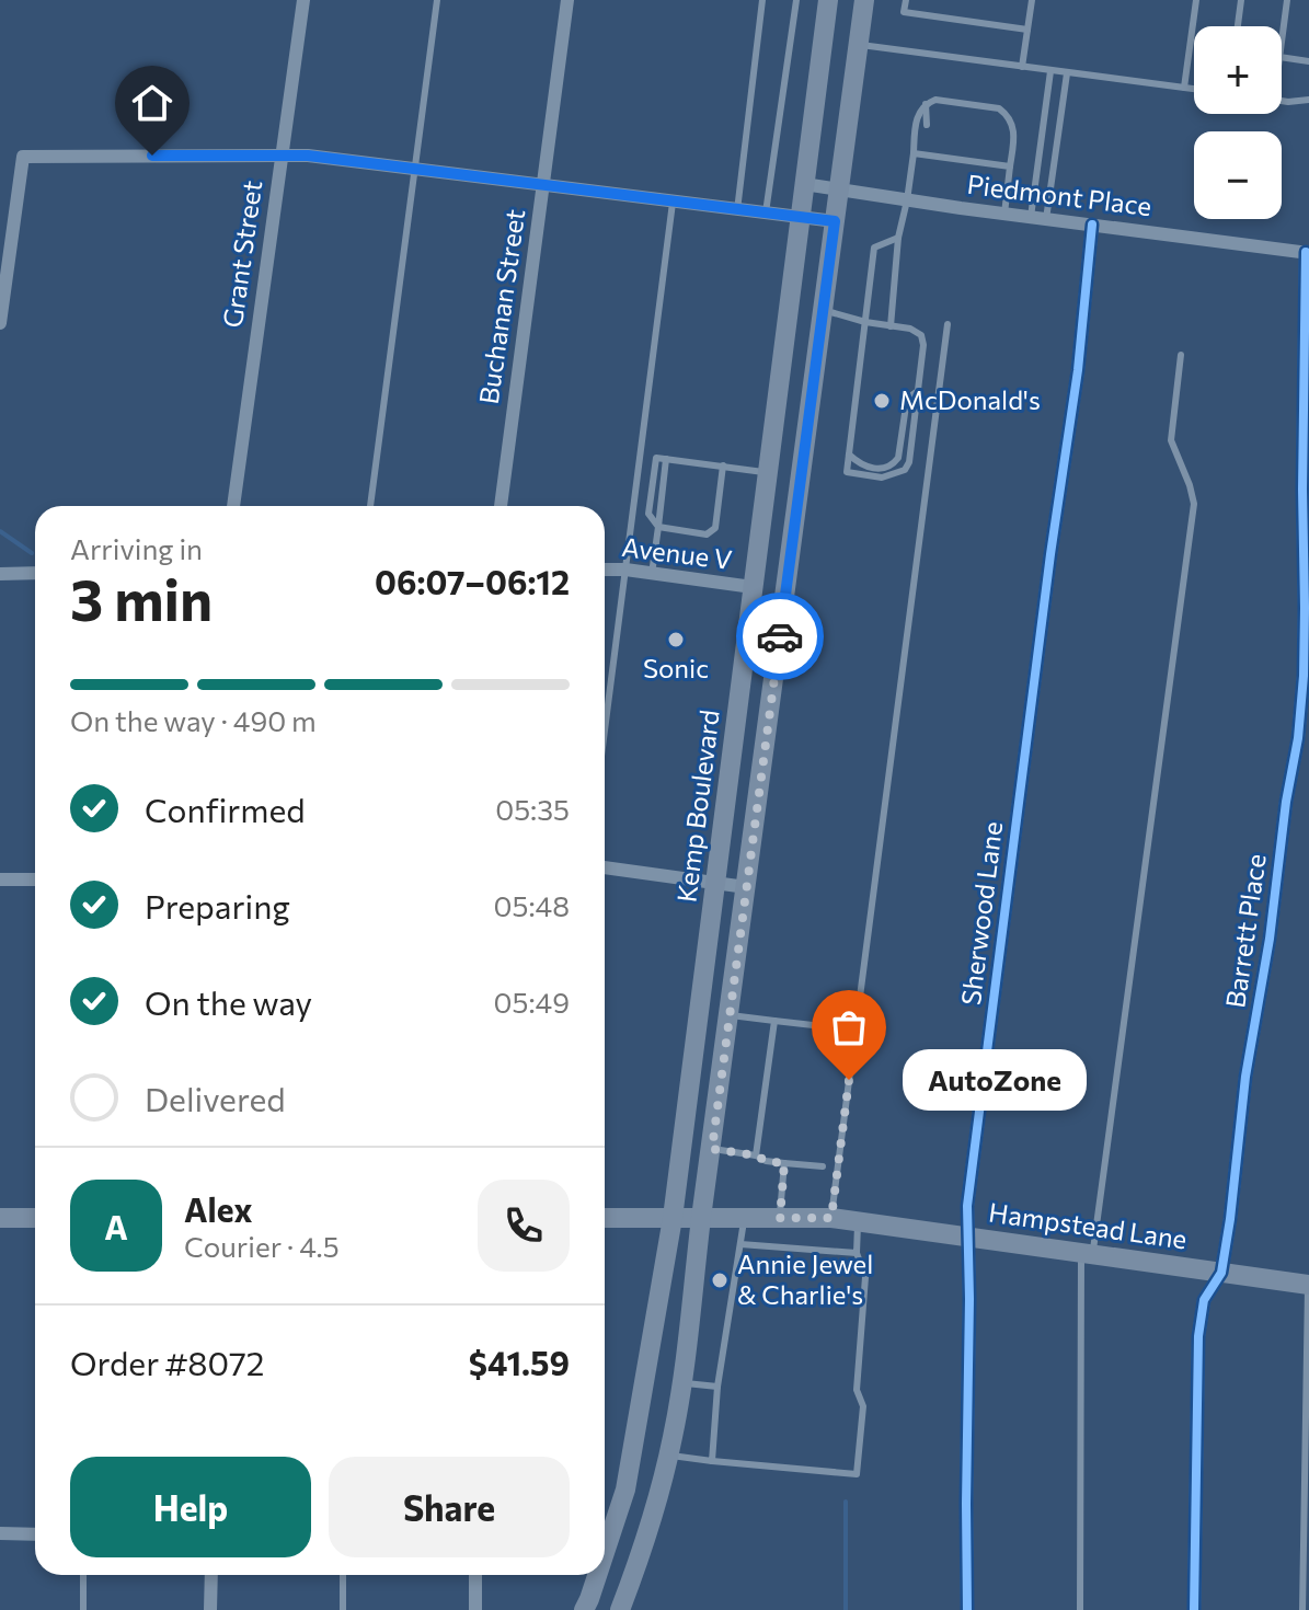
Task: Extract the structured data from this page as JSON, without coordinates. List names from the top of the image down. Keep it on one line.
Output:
{"streets":{"main road":["Kemp Boulevard","Hampstead Lane"],"street":["Piedmont Place","Grant Street","Buchanan Street","Avenue V","Sherwood Lane","Barrett Place"]},"crossings":[["Piedmont Place","Kemp Boulevard"],["Piedmont Place","Sherwood Lane"],["Piedmont Place","Barrett Place"],["Avenue V","Kemp Boulevard"],["Kemp Boulevard","Hampstead Lane"],["Sherwood Lane","Hampstead Lane"],["Barrett Place","Hampstead Lane"]],"places":["McDonald's","Sonic","AutoZone","Annie Jewel & Charlie's"],"page":{"map_buttons":["+","−"],"heading":["3 min","Arriving in","06:07–06:12"],"panel":["Alex","Courier · 4.5","Order #8072","$41.59"],"bar":"On the way · 490 m","list":[["Confirmed","05:35"],["Preparing","05:48"],["On the way","05:49"],"Delivered"],"bubble":"AutoZone","round":"A","buttons":["Help","Share"]}}
